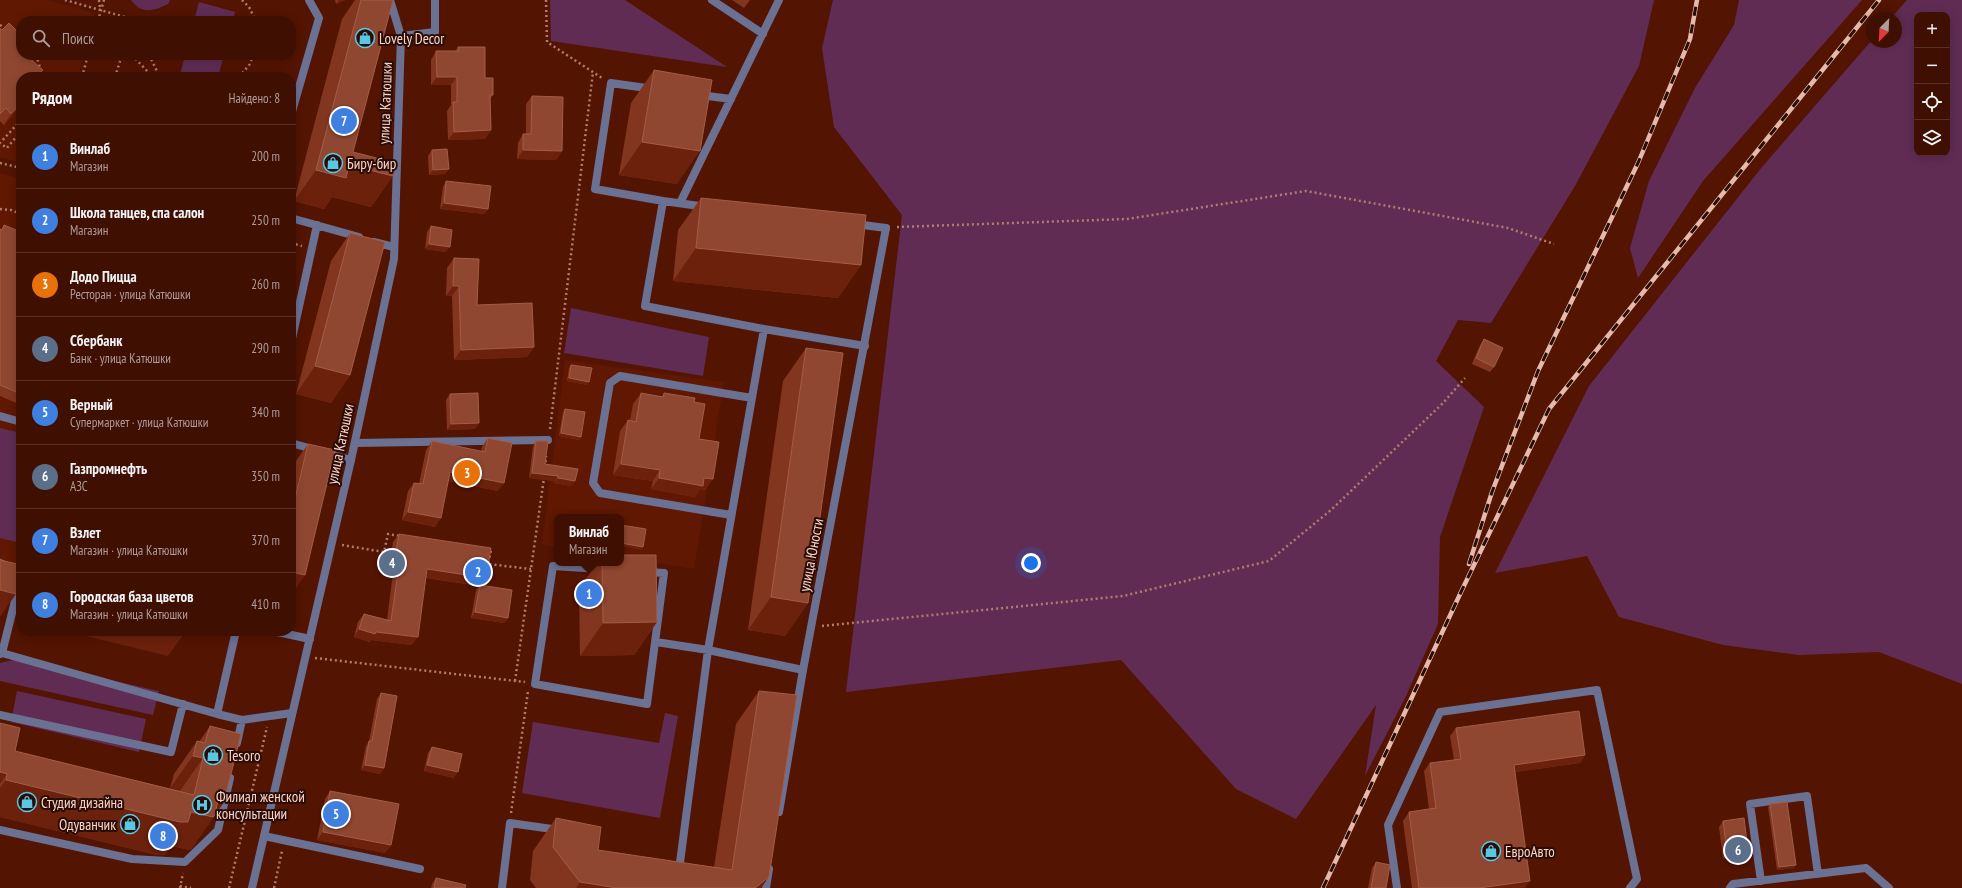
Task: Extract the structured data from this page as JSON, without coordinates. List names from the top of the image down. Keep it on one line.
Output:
{"streets":{"street":["улица Катюшки","улица Юности"]},"places":{"shop":["Lovely Decor","Биру-бир","Tesoro","Студия дизайна","Одуванчик","ЕвроАвто"],"hospital":["Филиал женской консультации"]},"north":"bottom left","page":{"map_buttons":["+","−"],"search":"Поиск","heading":["Рядом","Найдено: 8"],"pins":["7","3","4","2","1","5","8","6"],"list":[{"mark":"1","name":"Винлаб","note":"Магазин","value":"200 m"},{"mark":"2","name":"Школа танцев, спа салон","note":"Магазин","value":"250 m"},{"mark":"3","name":"Додо Пицца","note":"Ресторан · улица Катюшки","value":"260 m"},{"mark":"4","name":"Сбербанк","note":"Банк · улица Катюшки","value":"290 m"},{"mark":"5","name":"Верный","note":"Супермаркет · улица Катюшки","value":"340 m"},{"mark":"6","name":"Газпромнефть","note":"АЗС","value":"350 m"},{"mark":"7","name":"Взлет","note":"Магазин · улица Катюшки","value":"370 m"},{"mark":"8","name":"Городская база цветов","note":"Магазин · улица Катюшки","value":"410 m"}],"popup":["Винлаб","Магазин"]}}
